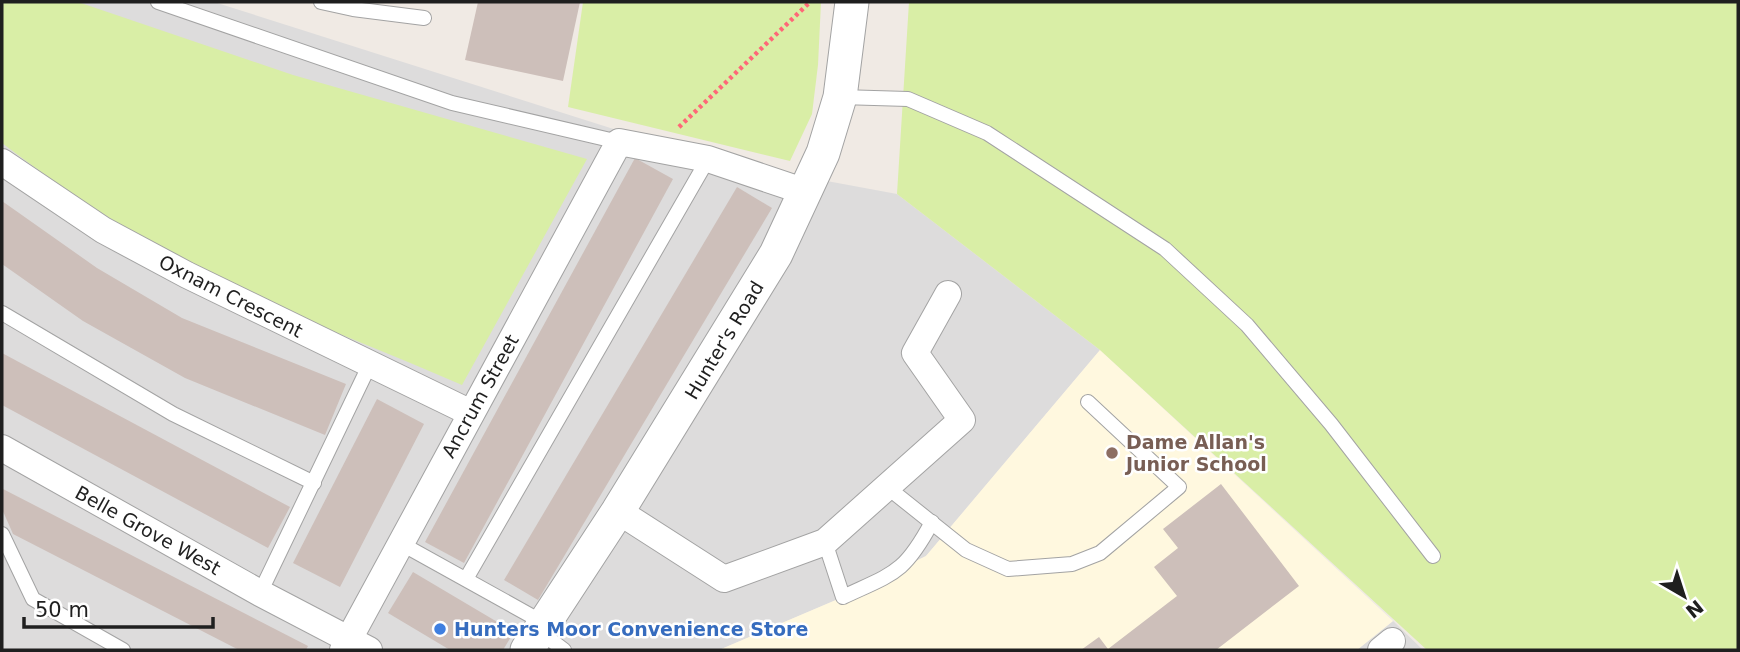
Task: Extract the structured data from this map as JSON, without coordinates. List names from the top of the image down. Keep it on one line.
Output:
{"streets":{"street":["Oxnam Crescent","Hunter's Road","Ancrum Street","Belle Grove West"]},"crossings":[["Oxnam Crescent","Ancrum Street"],["Ancrum Street","Belle Grove West"]],"places":["Dame Allan's Junior School","Hunters Moor Convenience Store"],"scale_bar":"50 m","north":"bottom right"}
